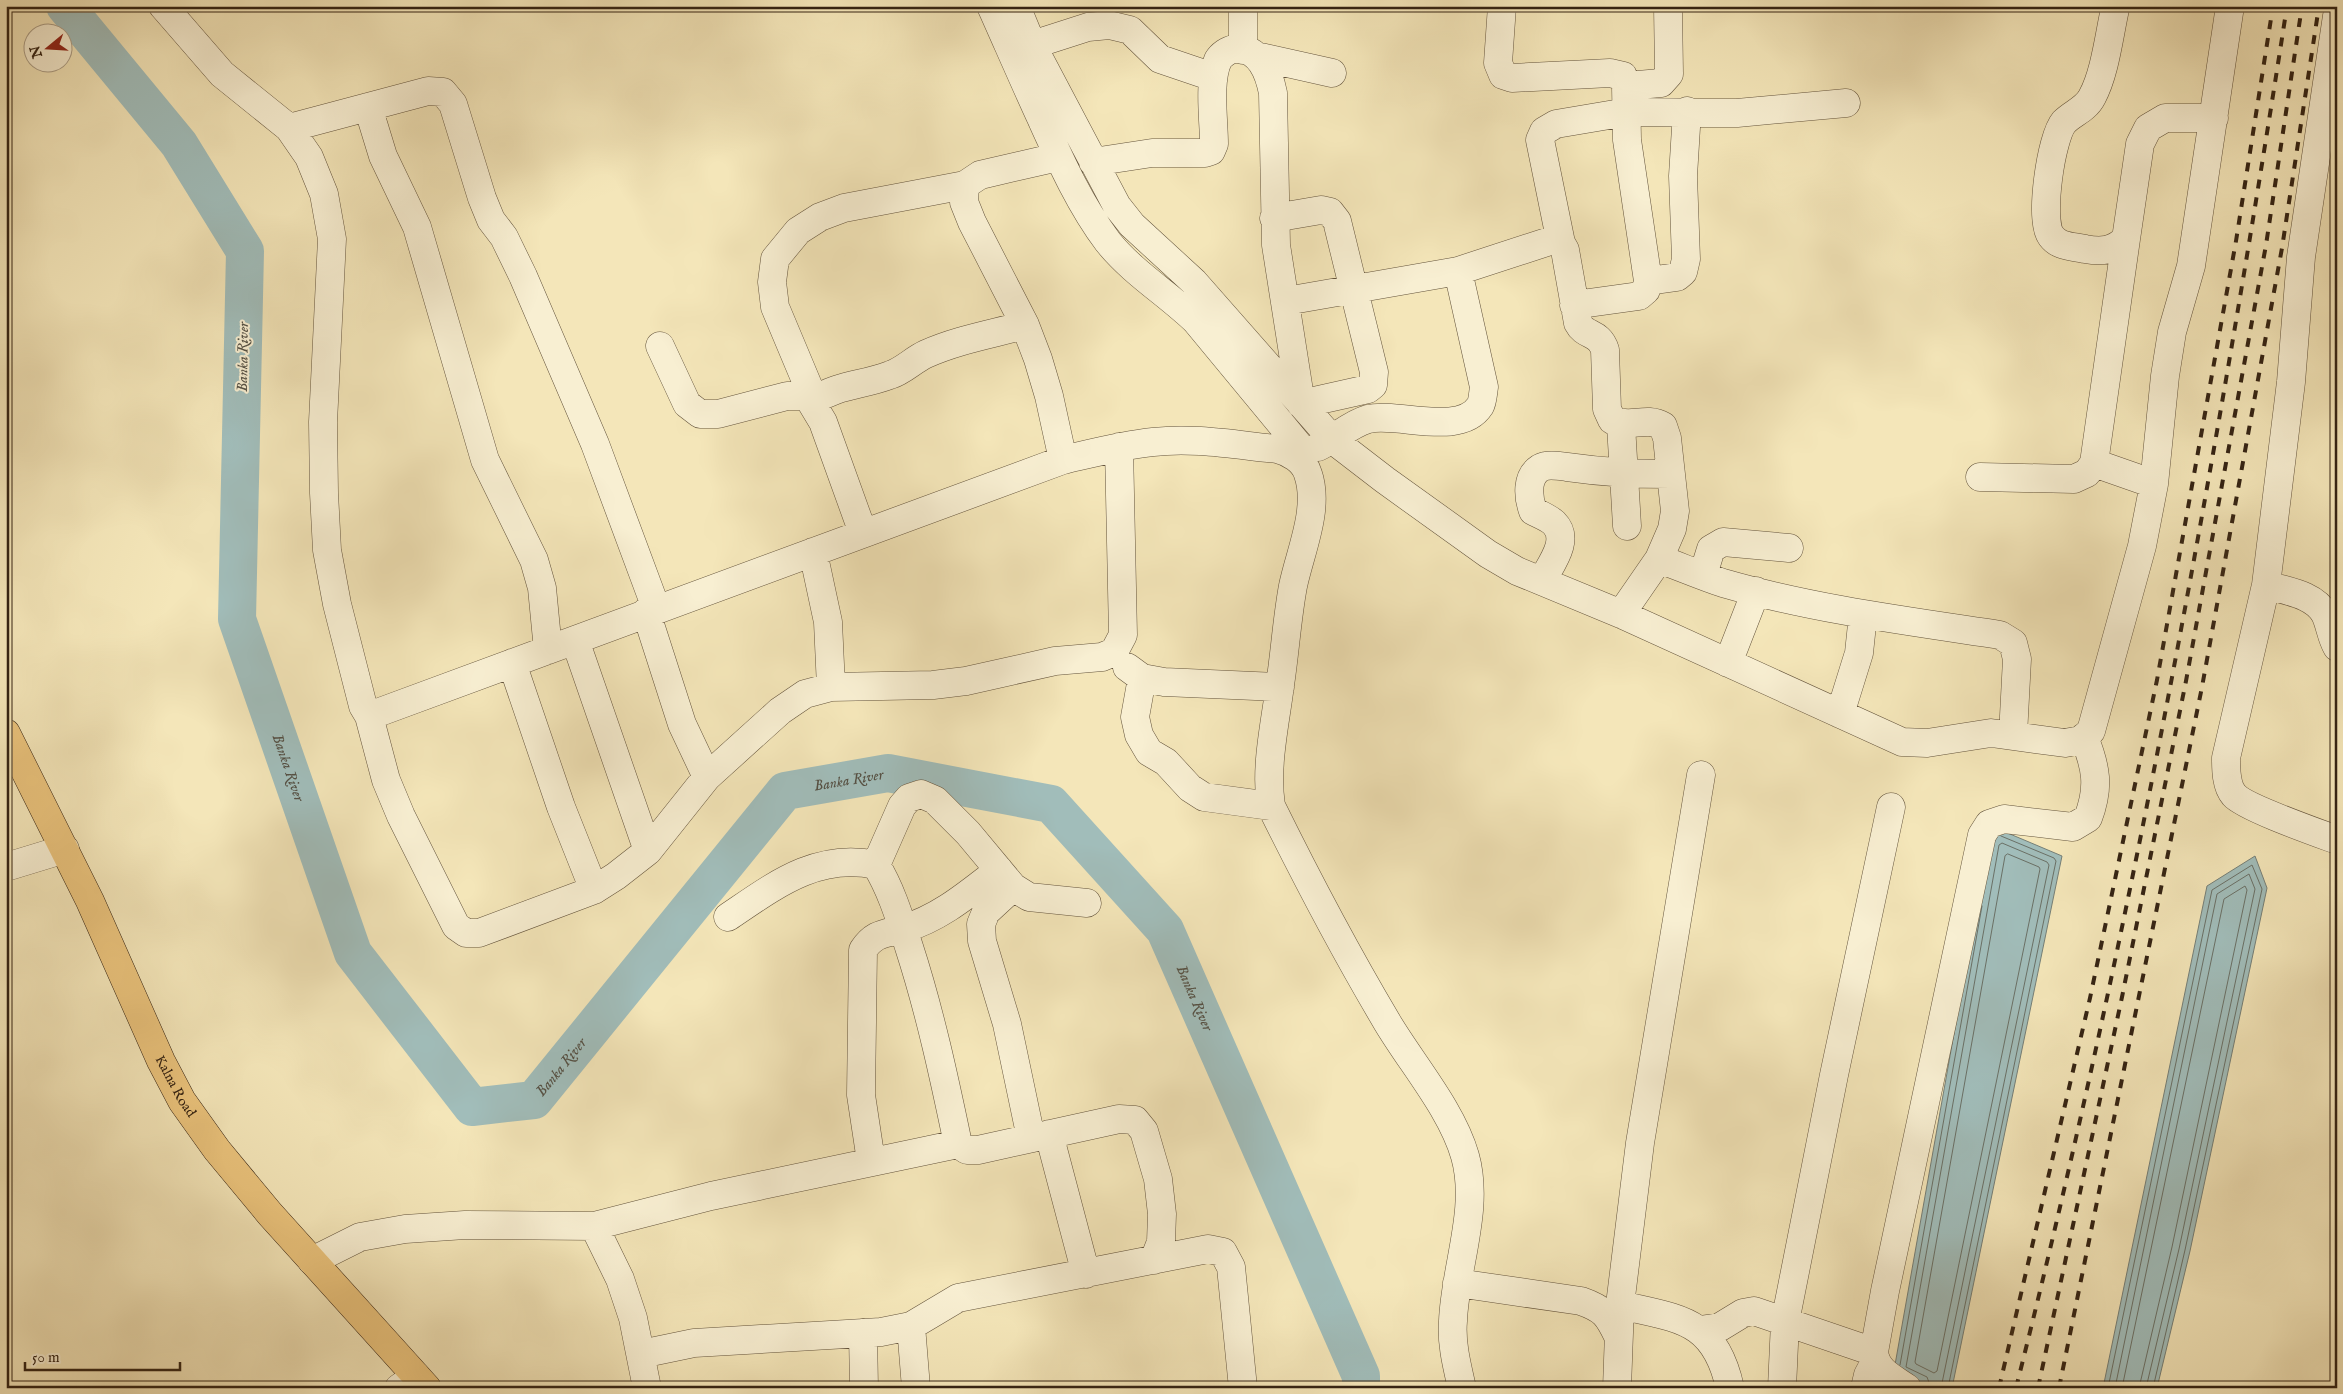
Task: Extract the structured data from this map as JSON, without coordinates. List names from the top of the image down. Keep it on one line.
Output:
{"streets":{"main road":["Kalna Road"]},"water":["Banka River"],"scale_bar":"50 m","north":"left"}
